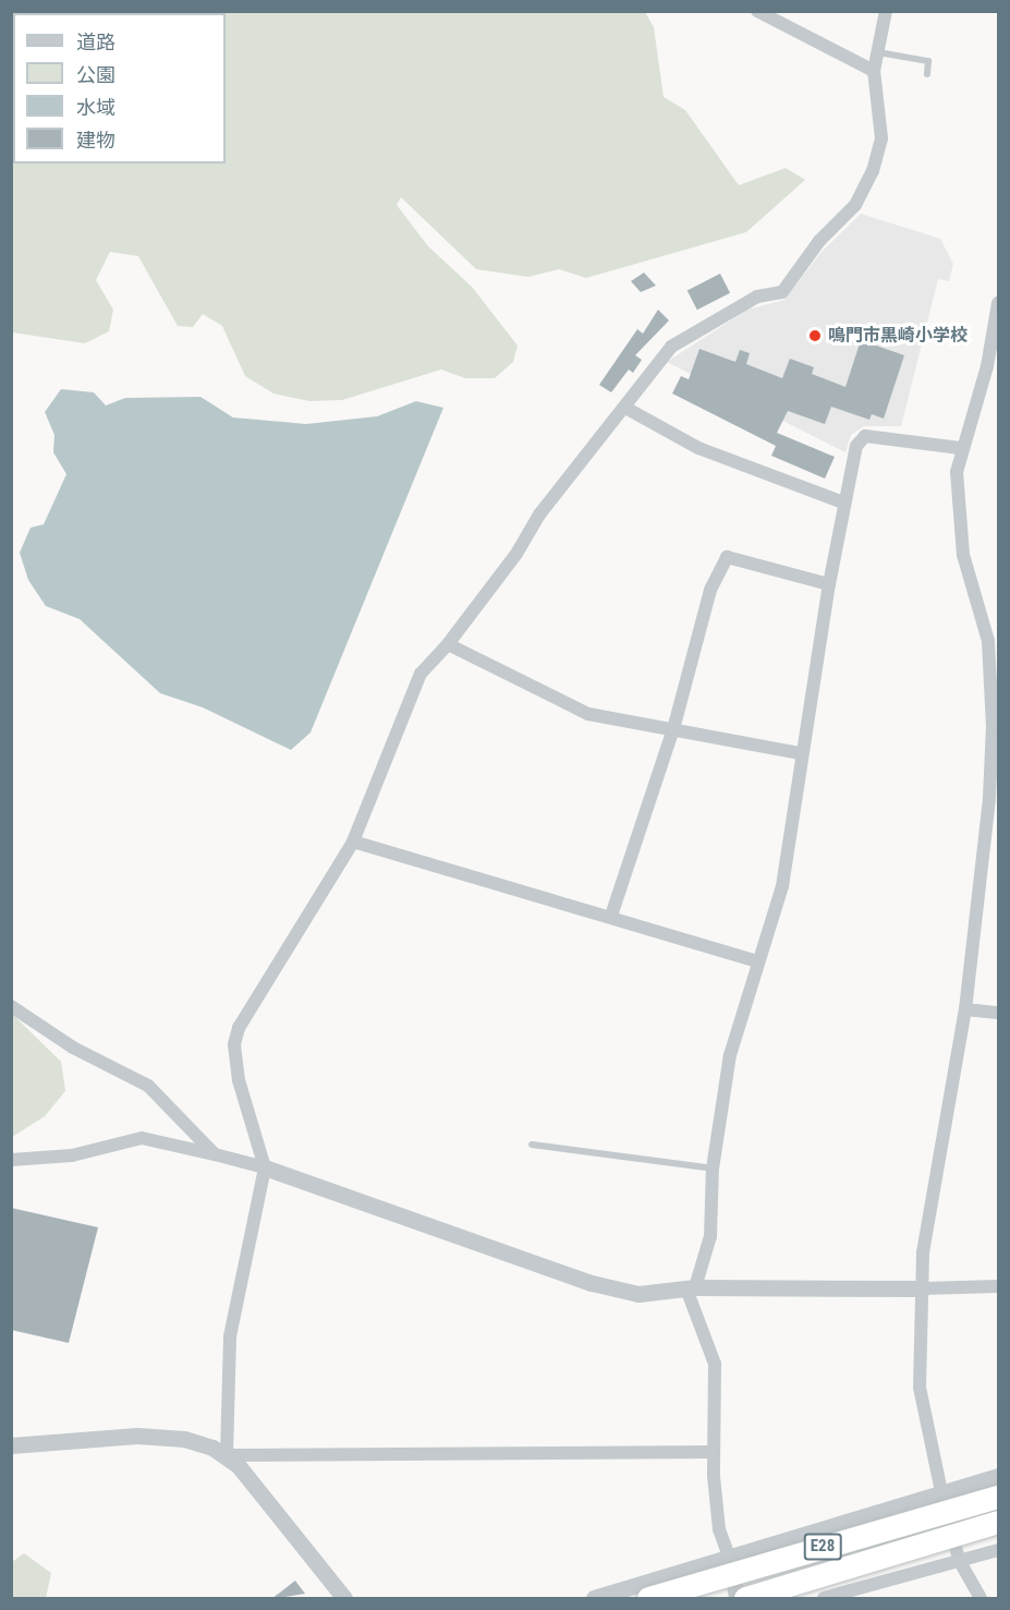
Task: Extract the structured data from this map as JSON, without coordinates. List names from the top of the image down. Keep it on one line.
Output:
{"streets":{"highway":["E28"]},"places":["鳴門市黒崎小学校"],"legend":["道路","公園","水域","建物"]}
